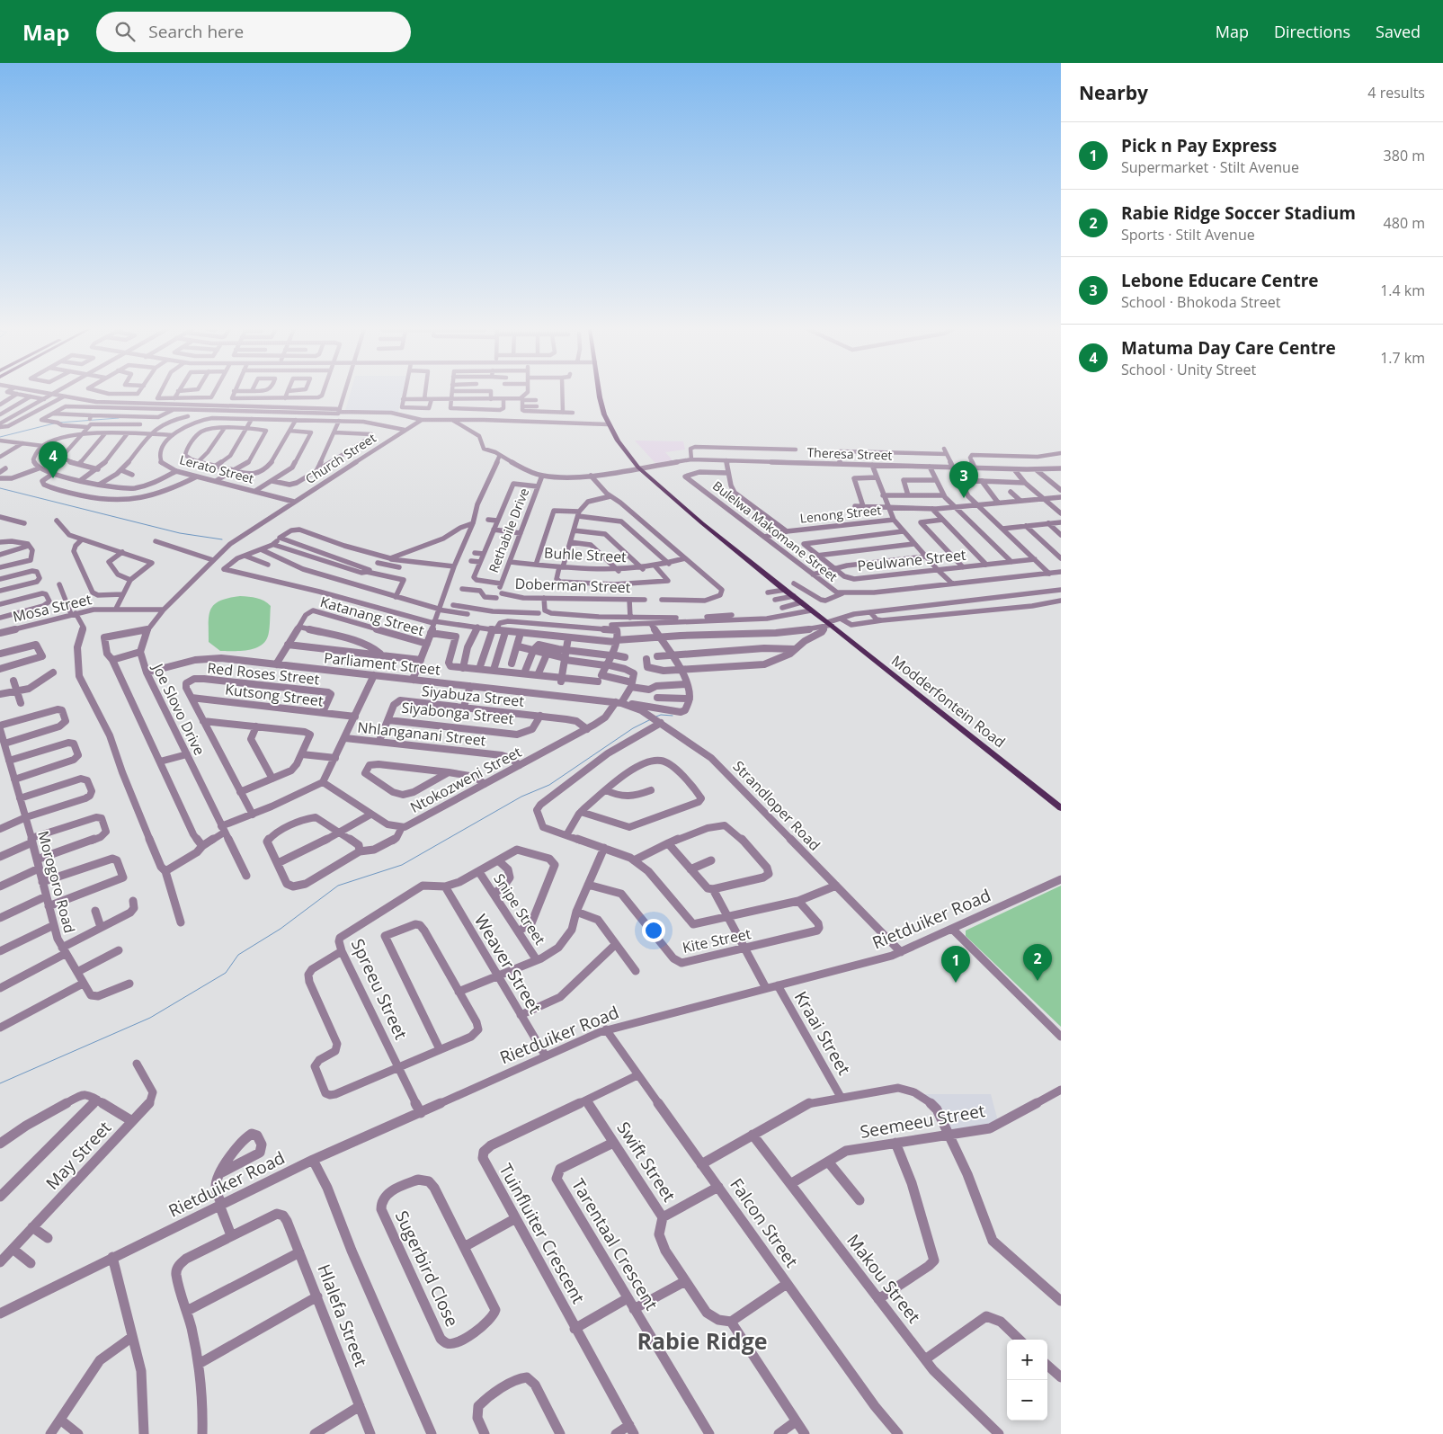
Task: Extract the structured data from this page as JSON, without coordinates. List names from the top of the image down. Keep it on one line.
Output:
{"streets":{"main road":["Modderfontein Road"],"street":["Theresa Street","Church Street","Lerato Street","Lenong Street","Rethabile Drive","Bulelwa Makomane Street","Buhle Street","Peulwane Street","Doberman Street","Mosa Street","Katanang Street","Parliament Street","Red Roses Street","Kutsong Street","Siyabuza Street","Joe Slovo Drive","Siyabonga Street","Nhlanganani Street","Ntokozweni Street","Strandloper Road","Morogoro Road","Snipe Street","Rietduiker Road","Kite Street","Weaver Street","Spreeu Street","Kraai Street","Seemeeu Street","May Street","Swift Street","Falcon Street","Tuinfluiter Crescent","Tarentaal Crescent","Sugerbird Close","Makou Street","Hlalefa Street"]},"crossings":[["Theresa Street","Rethabile Drive"],["Theresa Street","Modderfontein Road"],["Church Street","Lerato Street"],["Church Street","Joe Slovo Drive"],["Lerato Street","Joe Slovo Drive"],["Lenong Street","Bulelwa Makomane Street"],["Rethabile Drive","Buhle Street"],["Rethabile Drive","Doberman Street"],["Mosa Street","Joe Slovo Drive"],["Katanang Street","Parliament Street"],["Parliament Street","Joe Slovo Drive"],["Parliament Street","Ntokozweni Street"],["Parliament Street","Strandloper Road"],["Red Roses Street","Kutsong Street"],["Siyabuza Street","Siyabonga Street"],["Siyabuza Street","Nhlanganani Street"],["Siyabuza Street","Ntokozweni Street"],["Nhlanganani Street","Ntokozweni Street"],["Ntokozweni Street","Strandloper Road"],["Strandloper Road","Rietduiker Road"],["Rietduiker Road","Weaver Street"],["Rietduiker Road","Spreeu Street"],["Rietduiker Road","Kraai Street"],["Rietduiker Road","Falcon Street"],["Weaver Street","Spreeu Street"],["Seemeeu Street","Makou Street"],["Swift Street","Tuinfluiter Crescent"],["Swift Street","Tarentaal Crescent"],["Falcon Street","Tuinfluiter Crescent"]],"districts":["Rabie Ridge"],"page":{"header":"Map","search":"Search here","nav":["Map","Directions","Saved"],"heading":["Nearby","4 results"],"list":[{"mark":"1","name":"Pick n Pay Express","note":"Supermarket · Stilt Avenue","value":"380 m"},{"mark":"2","name":"Rabie Ridge Soccer Stadium","note":"Sports · Stilt Avenue","value":"480 m"},{"mark":"3","name":"Lebone Educare Centre","note":"School · Bhokoda Street","value":"1.4 km"},{"mark":"4","name":"Matuma Day Care Centre","note":"School · Unity Street","value":"1.7 km"}],"pins":["4","3","2","1"],"map_buttons":["+","−"]}}
